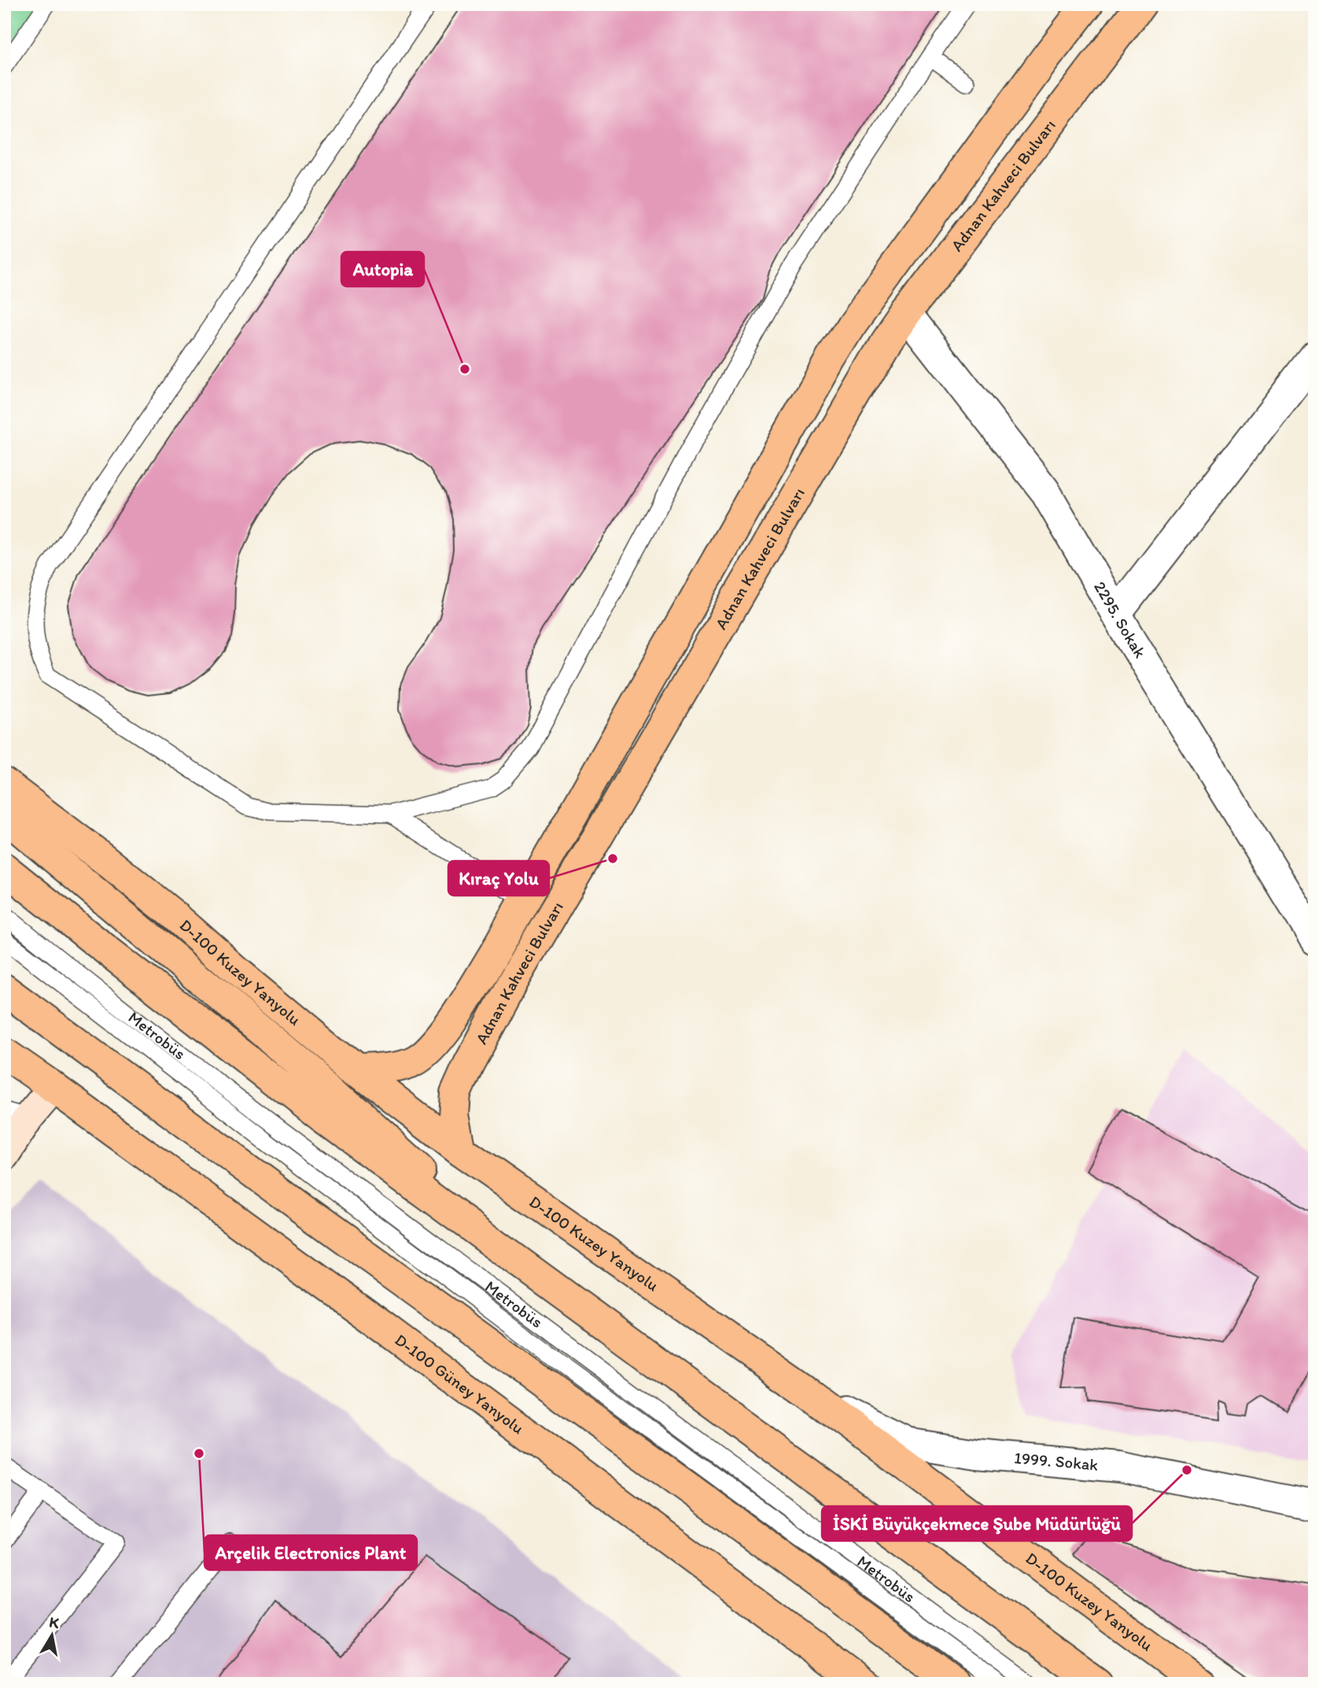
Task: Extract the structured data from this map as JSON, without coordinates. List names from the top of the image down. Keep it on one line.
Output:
{"streets":{"main road":["Adnan Kahveci Bulvarı","D-100 Kuzey Yanyolu","D-100 Güney Yanyolu"],"street":["2295. Sokak","1999. Sokak"],"lane":["Metrobüs"]},"crossings":[["Adnan Kahveci Bulvarı","2295. Sokak"],["Adnan Kahveci Bulvarı","D-100 Kuzey Yanyolu"],["D-100 Kuzey Yanyolu","1999. Sokak"]],"places":["Autopia","Kıraç Yolu","Arçelik Electronics Plant","İSKİ Büyükçekmece Şube Müdürlüğü"],"north":"top"}
